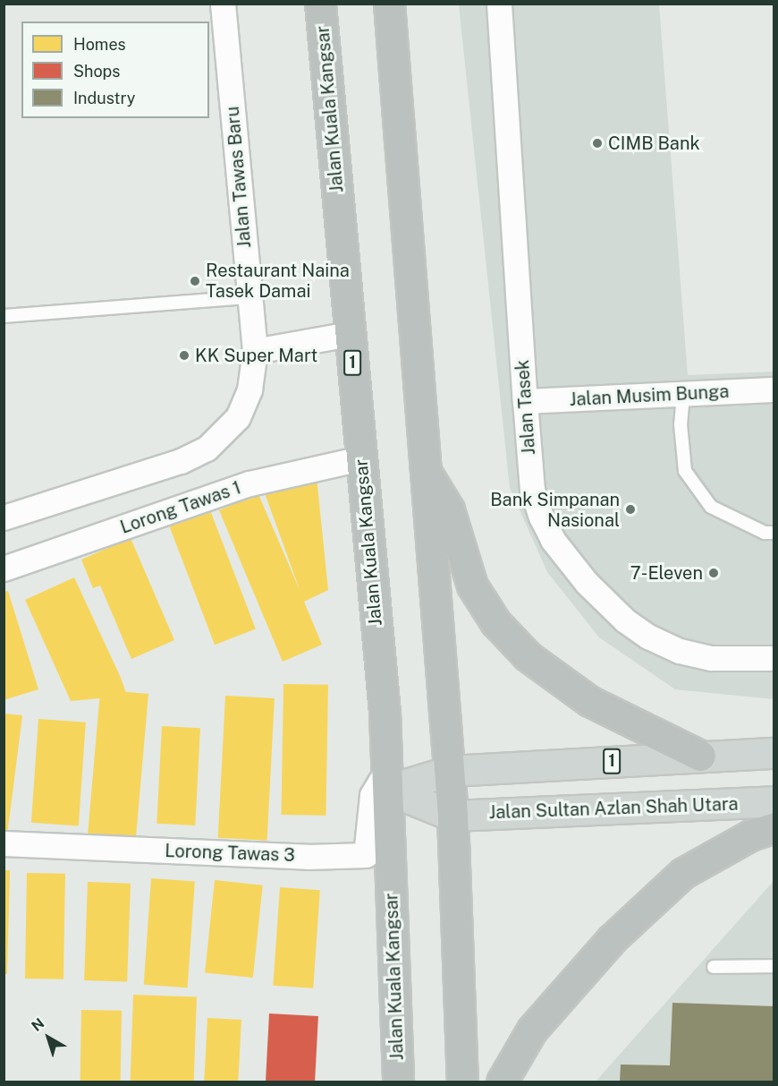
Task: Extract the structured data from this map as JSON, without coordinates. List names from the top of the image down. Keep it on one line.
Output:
{"streets":{"highway":["Jalan Kuala Kangsar","1"],"main road":["Jalan Sultan Azlan Shah Utara"],"street":["Jalan Tawas Baru","Jalan Musim Bunga","Jalan Tasek","Lorong Tawas 1","Lorong Tawas 3"]},"crossings":[["Jalan Kuala Kangsar","1"],["Jalan Kuala Kangsar","Lorong Tawas 1"],["Jalan Kuala Kangsar","Lorong Tawas 3"],["1","Lorong Tawas 3"],["Jalan Musim Bunga","Jalan Tasek"]],"places":["CIMB Bank","Restaurant Naina Tasek Damai","KK Super Mart","Bank Simpanan Nasional","7-Eleven"],"legend":["Homes","Shops","Industry"],"north":"top left"}
